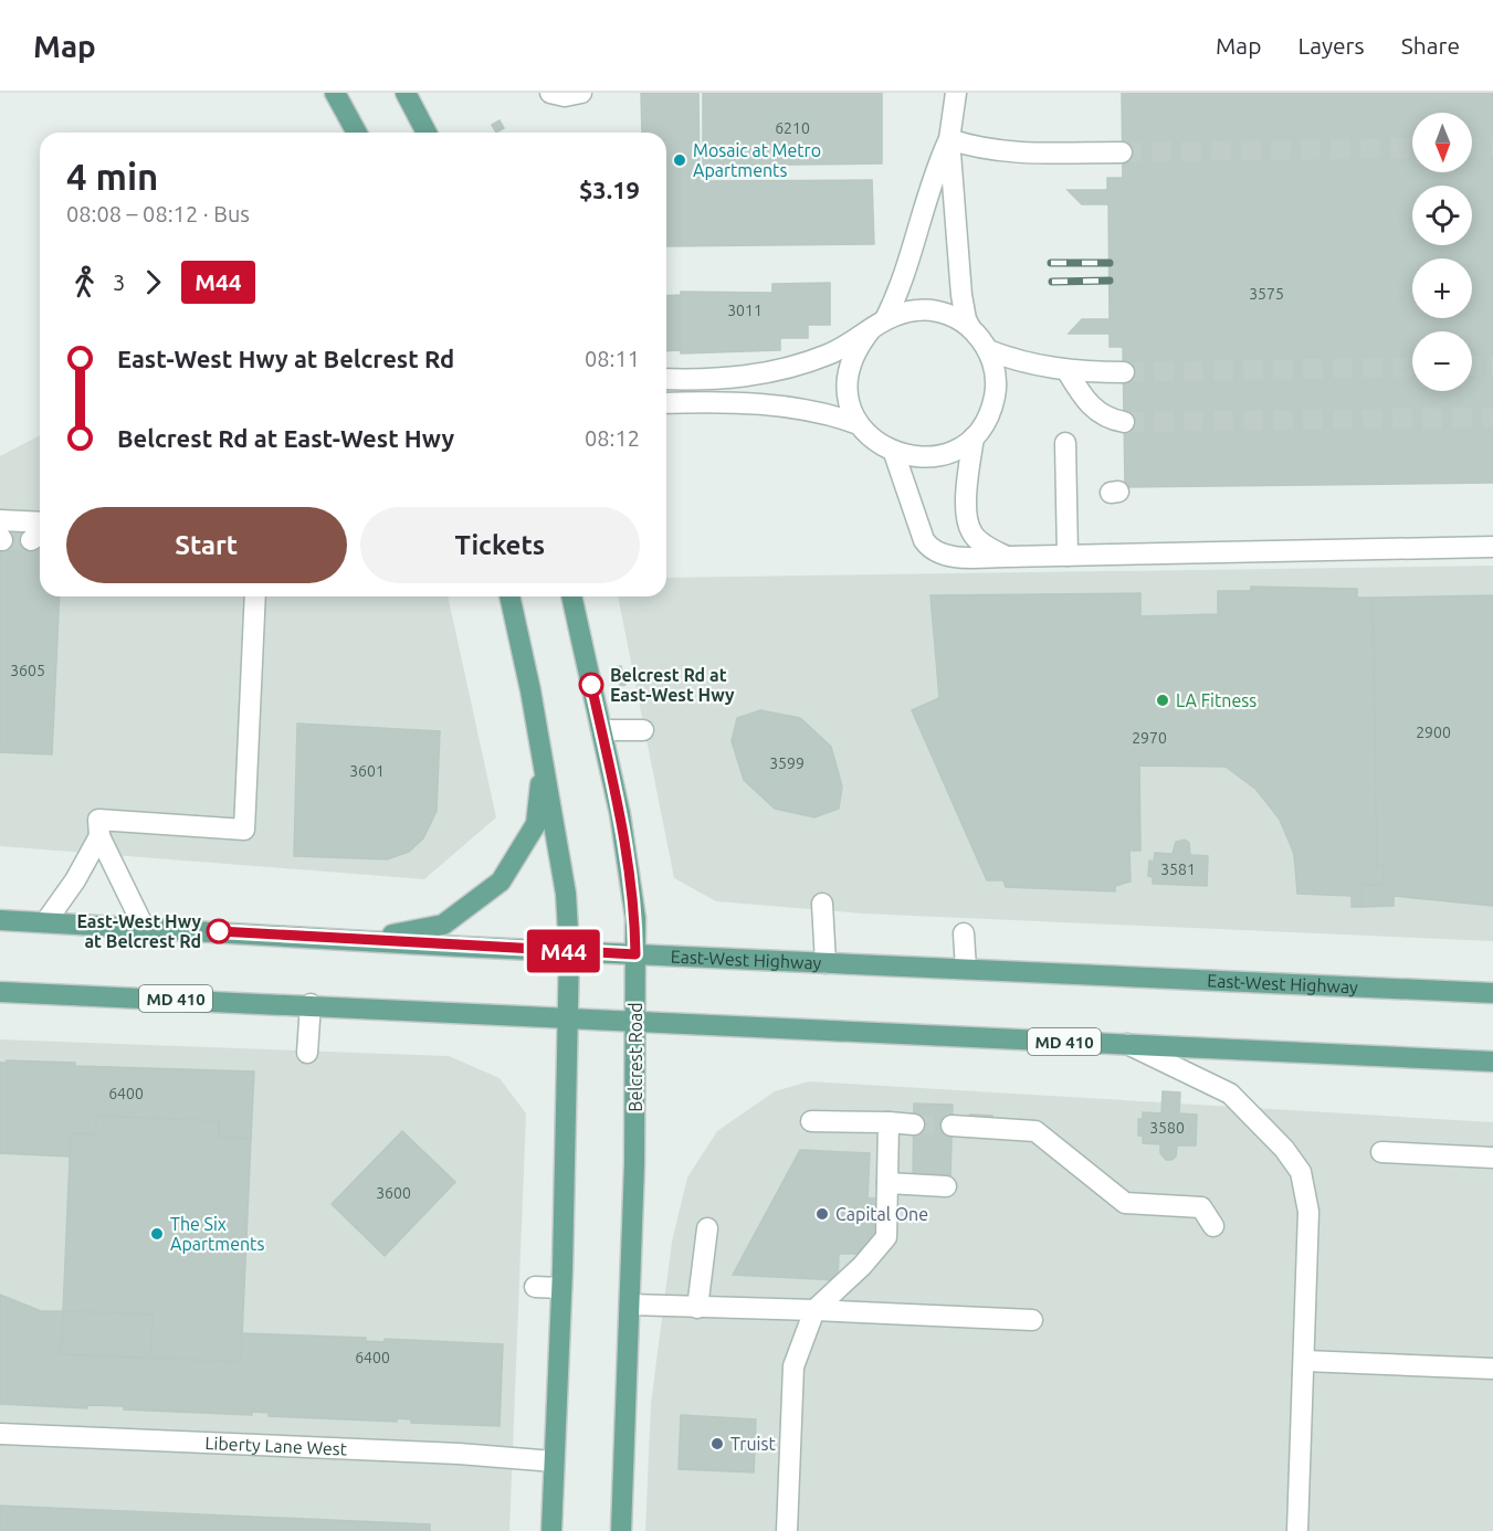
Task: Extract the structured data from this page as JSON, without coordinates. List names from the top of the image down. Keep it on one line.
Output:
{"streets":{"main road":["East-West Highway","MD 410","Belcrest Road"],"street":["Liberty Lane West"]},"crossings":[["East-West Highway","Belcrest Road"],["MD 410","Belcrest Road"]],"places":["Mosaic at Metro Apartments","Belcrest Rd at East-West Hwy","LA Fitness","East-West Hwy at Belcrest Rd","Capital One","The Six Apartments","Truist"],"lines":["bus line M44"],"house_numbers":["6210","3575","3011","3605","2900","2970","3599","3601","3581","6400","3580","3600","6400"],"north":"bottom","page":{"header":"Map","nav":["Map","Layers","Share"],"on_map":"M44","map_buttons":["+","−"],"heading":["4 min","08:08 – 08:12 · Bus","$3.19"],"legs":["3","M44"],"list":[{"name":"East-West Hwy at Belcrest Rd","value":"08:11"},{"name":"Belcrest Rd at East-West Hwy","value":"08:12"}],"buttons":["Start","Tickets"]}}
